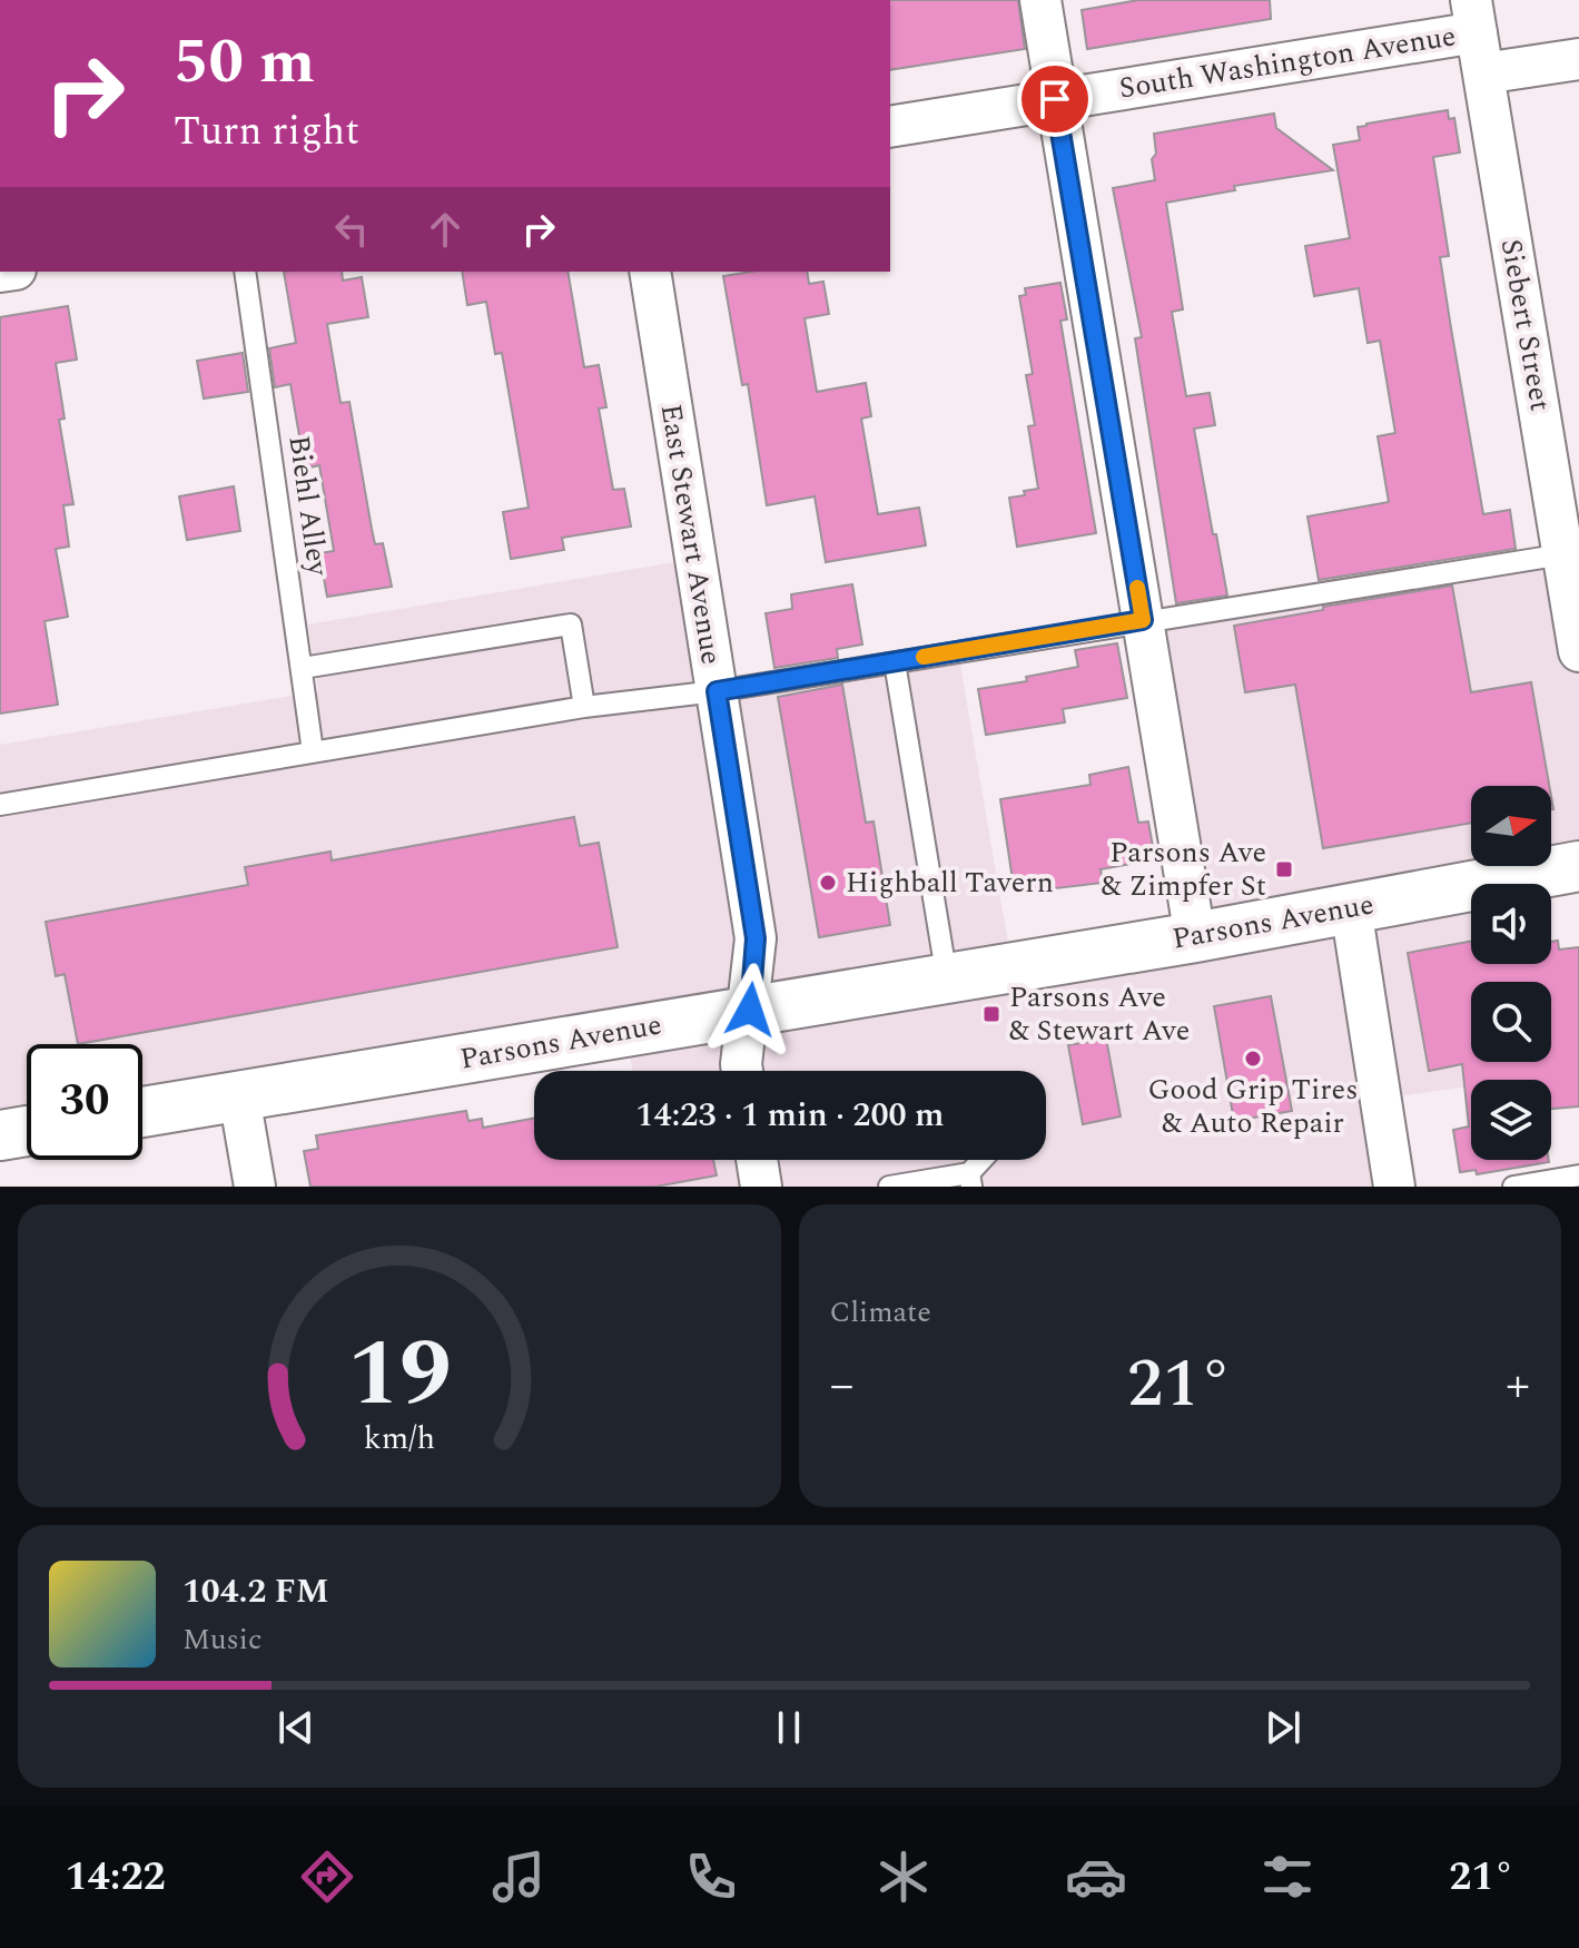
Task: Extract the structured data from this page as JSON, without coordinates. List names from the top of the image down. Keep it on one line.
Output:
{"streets":{"main road":["Parsons Avenue"],"street":["South Washington Avenue","Siebert Street","East Stewart Avenue"],"lane":["Biehl Alley"]},"crossings":[["South Washington Avenue","Siebert Street"],["East Stewart Avenue","Parsons Avenue"]],"places":{"transit":["Parsons Ave & Zimpfer St","Parsons Ave & Stewart Ave"],"other":["Highball Tavern","Good Grip Tires & Auto Repair"]},"north":"right","page":{"turn":["50 m","Turn right"],"limit":"30","trip":"14:23 · 1 min · 200 m","tile":"Climate","heat":["−","21°","+"],"song":["104.2 FM","Music"],"tabs":["14:22","21°"],"gauge":["19","km/h"]}}
